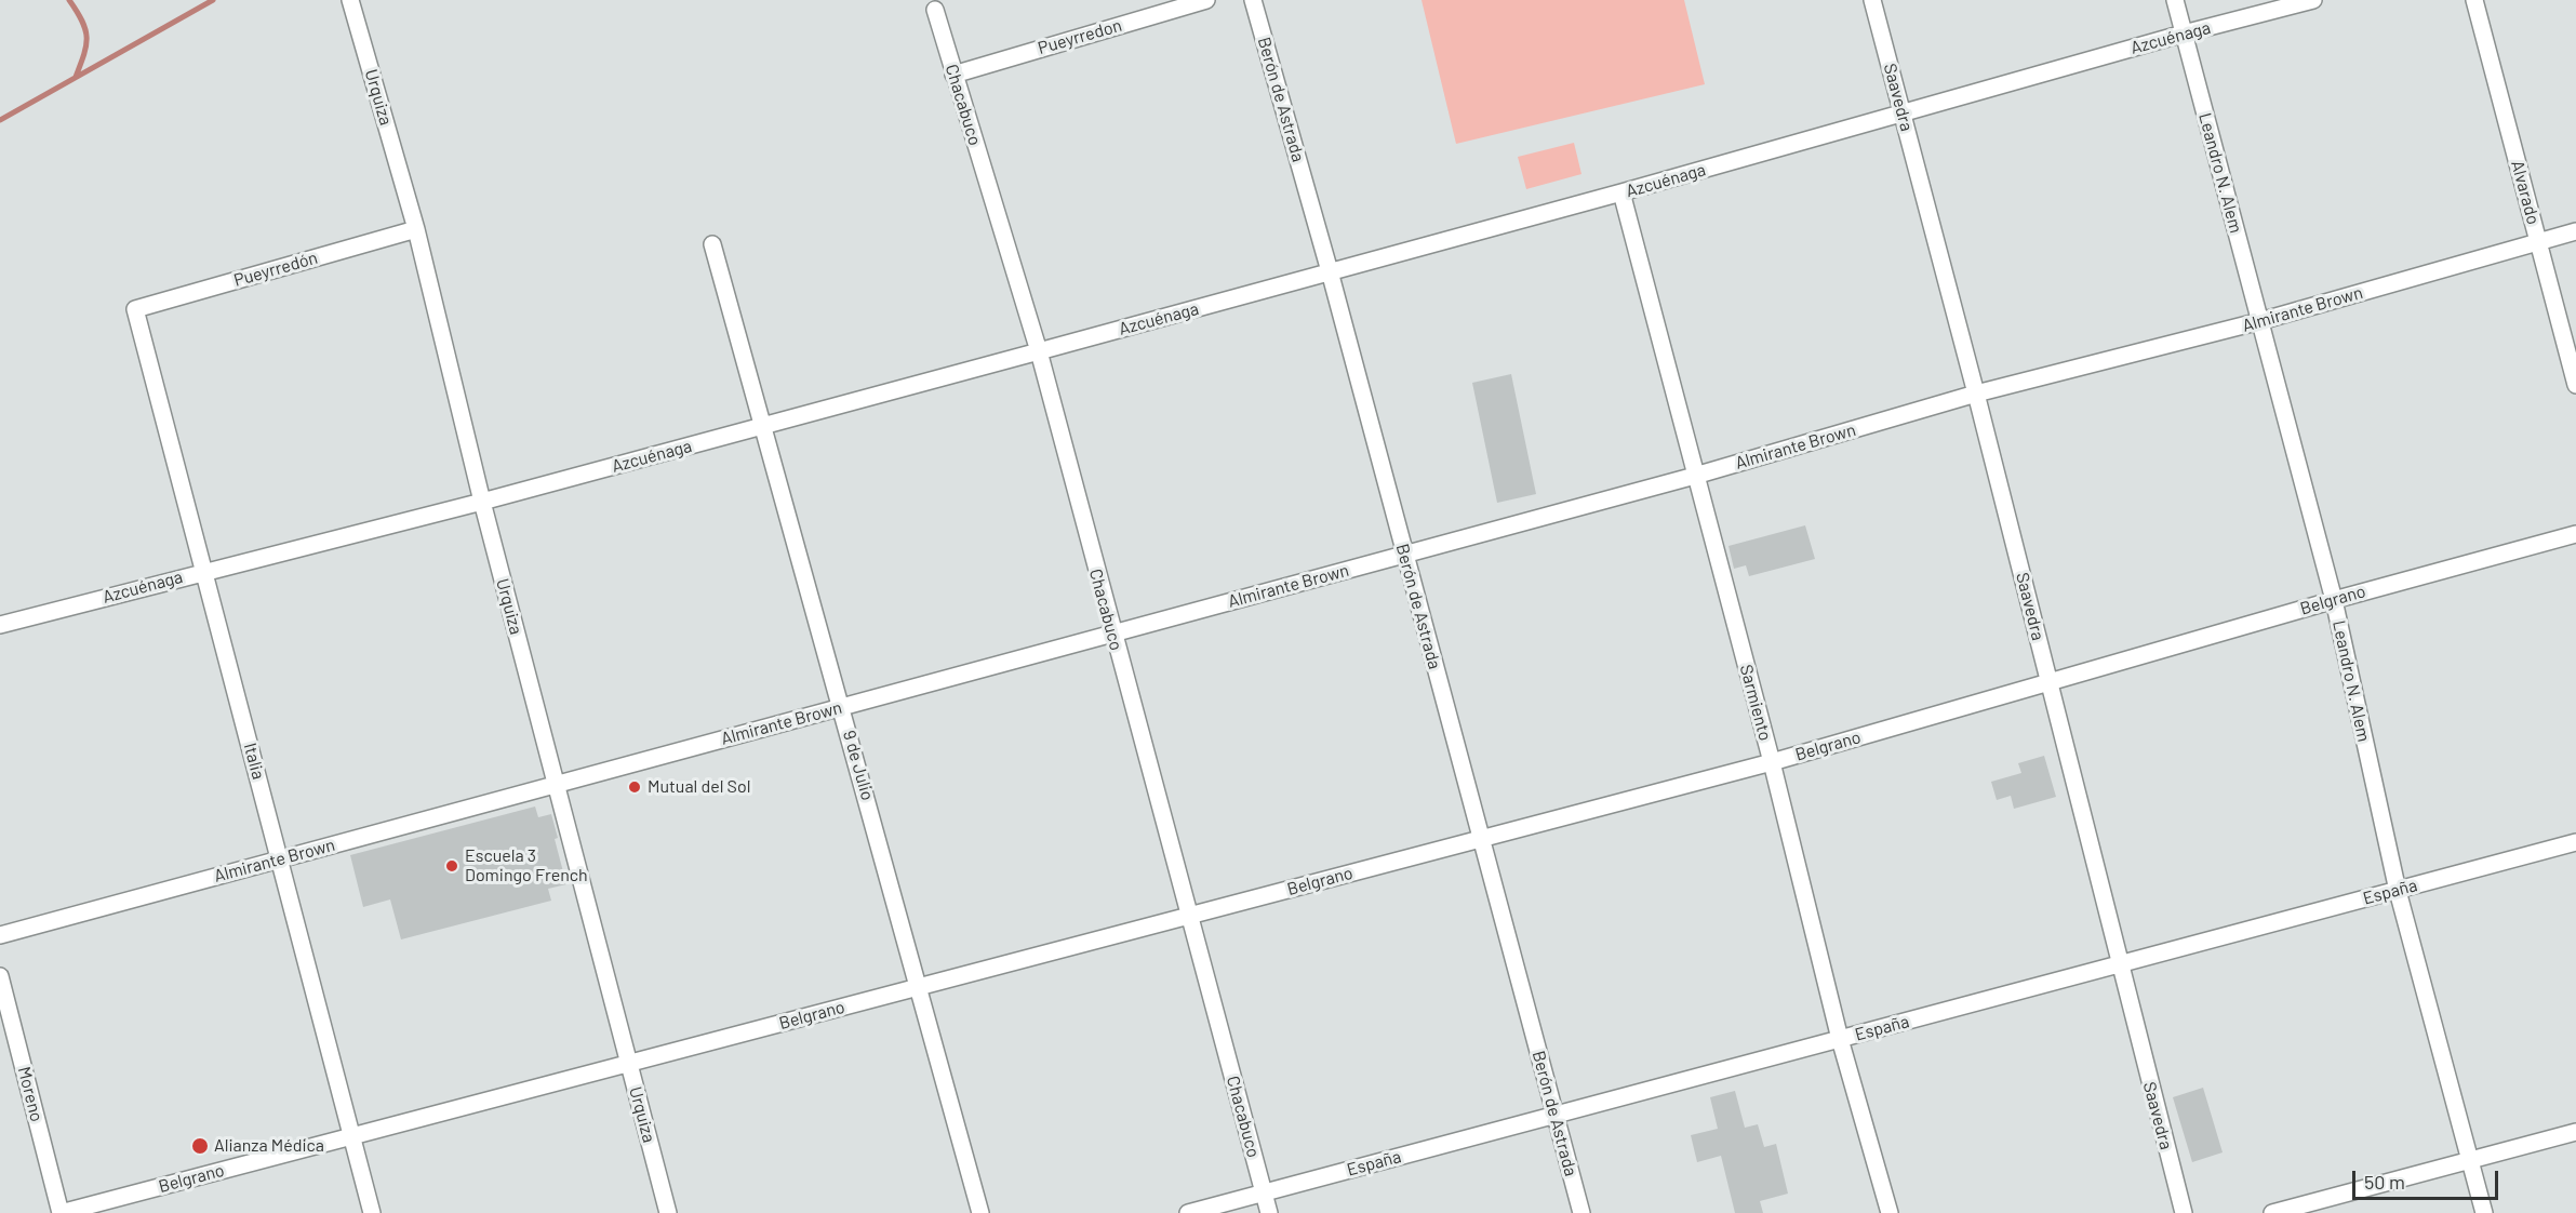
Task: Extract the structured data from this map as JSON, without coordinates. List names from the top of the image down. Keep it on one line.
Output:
{"streets":{"street":["Pueyrredon","Azcuénaga","Urquiza","Saavedra","Berón de Astrada","Chacabuco","Leandro N. Alem","Alvarado","Pueyrredón","Almirante Brown","Belgrano","Sarmiento","Italia","9 de Julio","España","Moreno"]},"crossings":[["Pueyrredon","Chacabuco"],["Azcuénaga","Urquiza"],["Azcuénaga","Saavedra"],["Azcuénaga","Berón de Astrada"],["Azcuénaga","Chacabuco"],["Azcuénaga","Leandro N. Alem"],["Azcuénaga","Sarmiento"],["Azcuénaga","Italia"],["Azcuénaga","9 de Julio"],["Urquiza","Pueyrredón"],["Urquiza","Almirante Brown"],["Urquiza","Belgrano"],["Saavedra","Almirante Brown"],["Saavedra","Belgrano"],["Saavedra","España"],["Berón de Astrada","Almirante Brown"],["Berón de Astrada","Belgrano"],["Berón de Astrada","España"],["Chacabuco","Almirante Brown"],["Chacabuco","Belgrano"],["Chacabuco","España"],["Leandro N. Alem","Almirante Brown"],["Leandro N. Alem","Belgrano"],["Leandro N. Alem","España"],["Alvarado","Almirante Brown"],["Pueyrredón","Italia"],["Almirante Brown","Sarmiento"],["Almirante Brown","Italia"],["Almirante Brown","9 de Julio"],["Belgrano","Sarmiento"],["Belgrano","Italia"],["Belgrano","9 de Julio"],["Belgrano","Moreno"],["Sarmiento","España"]],"places":["Mutual del Sol","Escuela 3 Domingo French","Alianza Médica"],"scale_bar":"50 m"}
